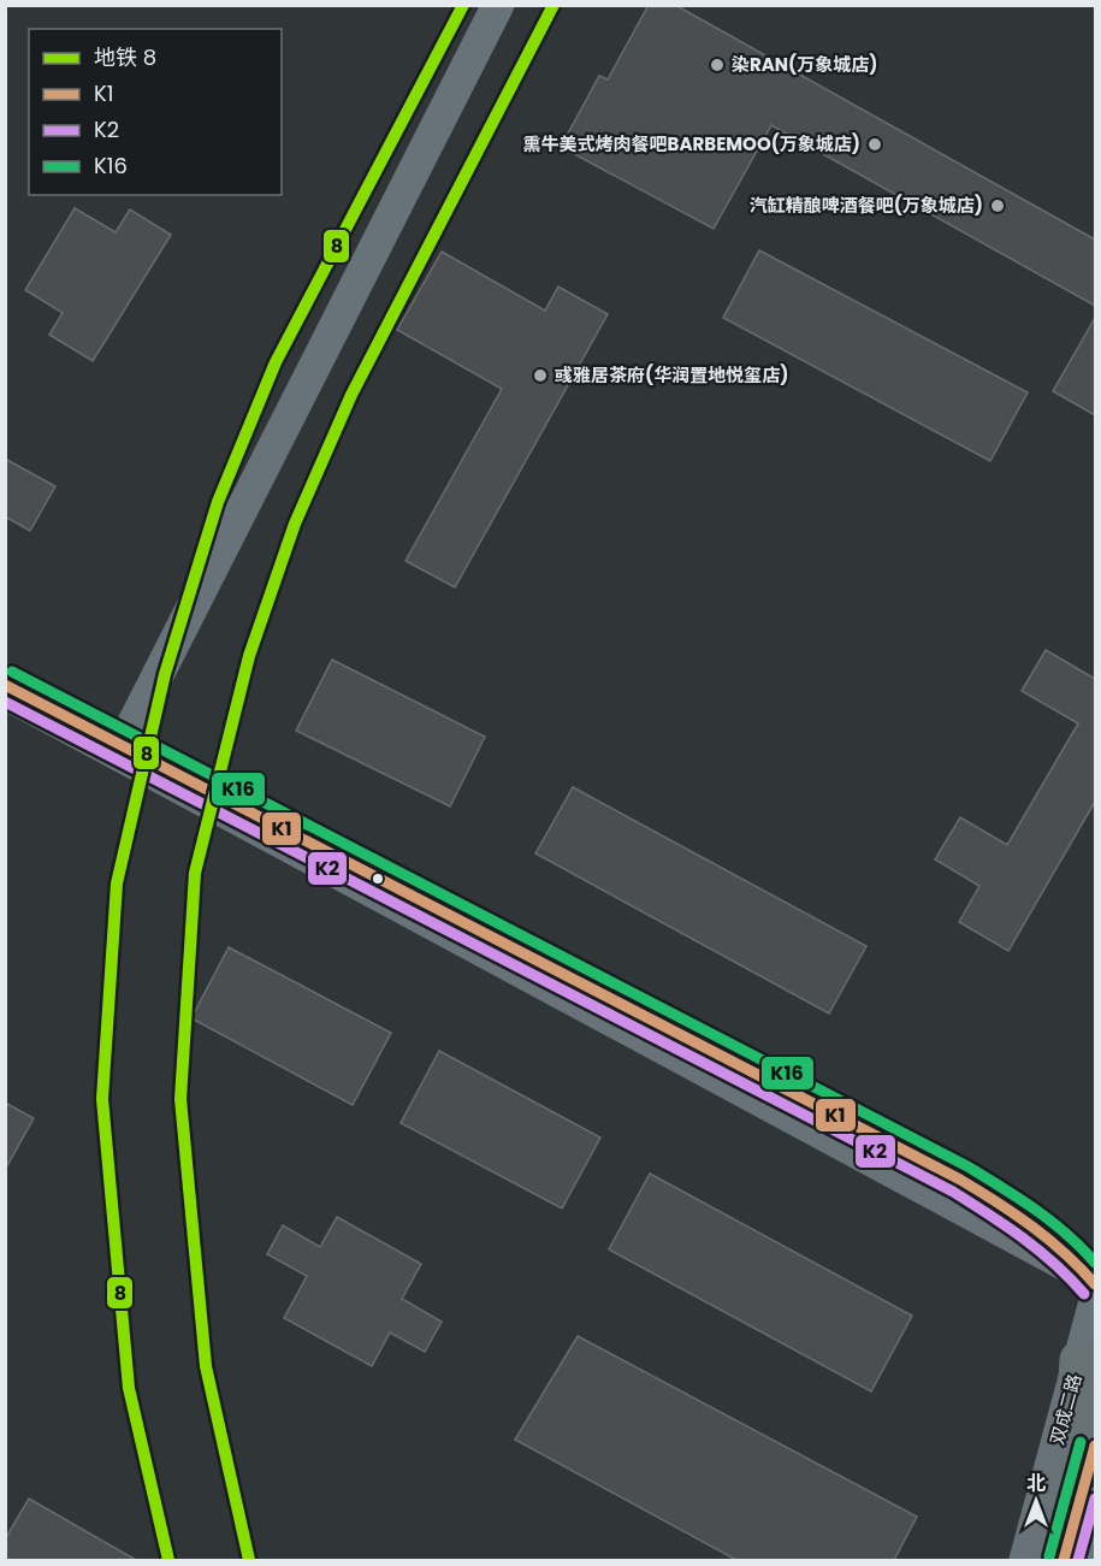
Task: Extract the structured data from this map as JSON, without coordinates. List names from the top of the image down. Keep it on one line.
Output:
{"streets":{"street":["双成二路"]},"places":["染RAN(万象城店)","熏牛美式烤肉餐吧BARBEMOO(万象城店)","汽缸精酿啤酒餐吧(万象城店)","彧雅居茶府(华润置地悦玺店)"],"lines":["metro line 8","transit line K16","transit line K1","transit line K2"],"legend":["地铁 8","K1","K2","K16"],"north":"top"}
